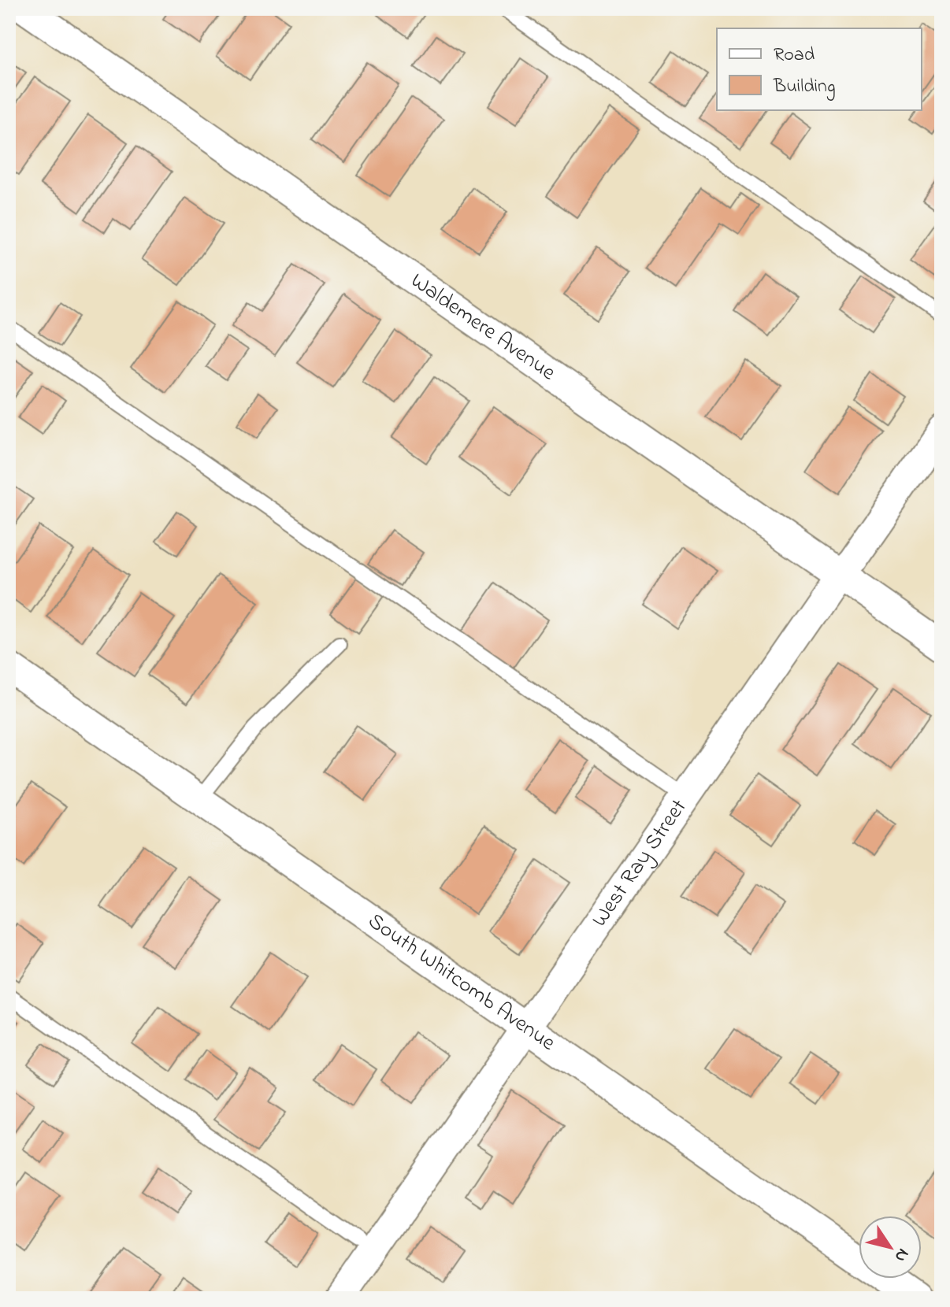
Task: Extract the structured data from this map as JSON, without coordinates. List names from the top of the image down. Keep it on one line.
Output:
{"streets":{"street":["Waldemere Avenue","West Ray Street","South Whitcomb Avenue"]},"crossings":[["Waldemere Avenue","West Ray Street"],["West Ray Street","South Whitcomb Avenue"]],"legend":["Road","Building"],"north":"bottom right"}
